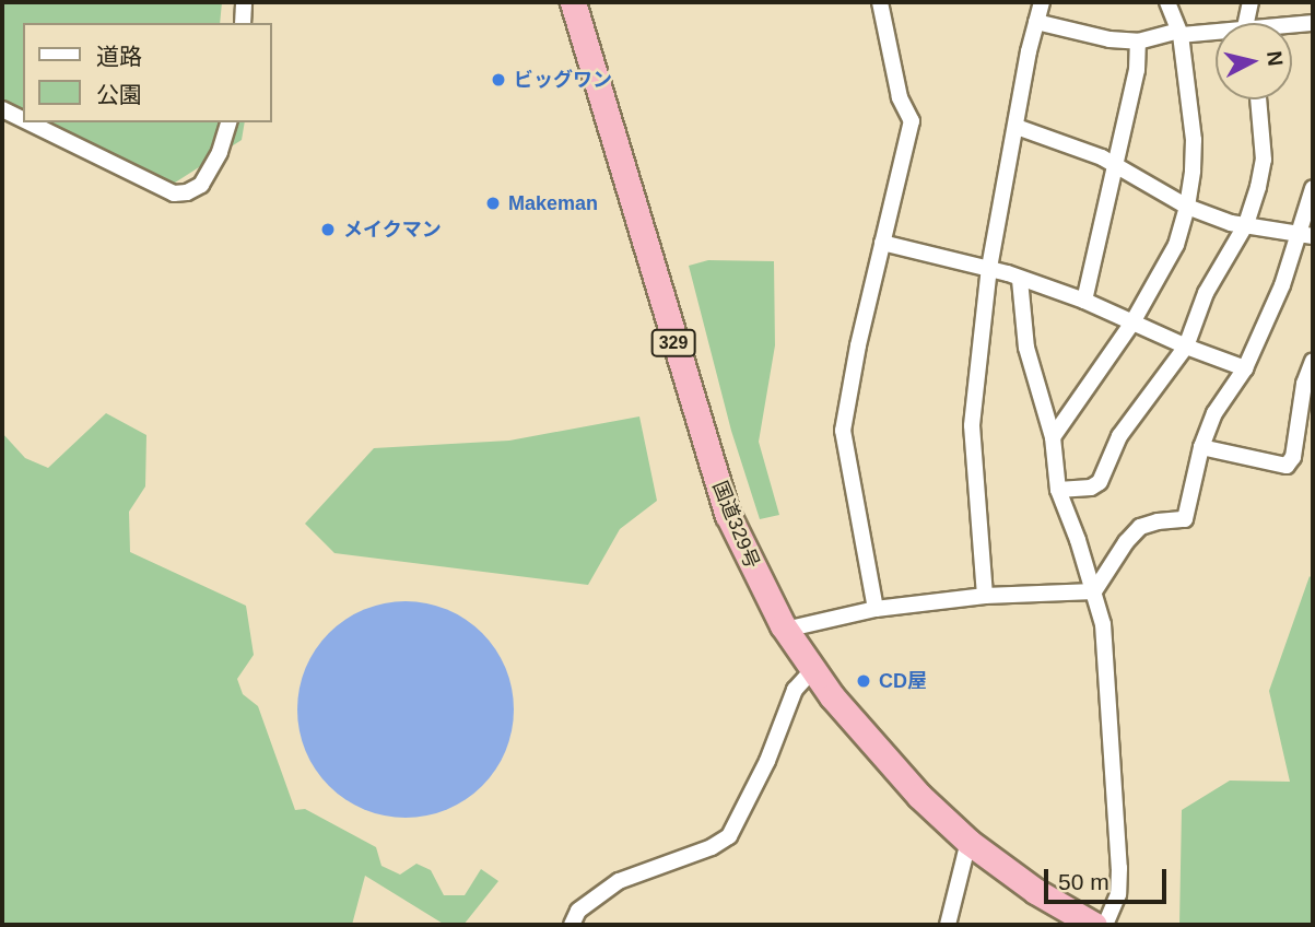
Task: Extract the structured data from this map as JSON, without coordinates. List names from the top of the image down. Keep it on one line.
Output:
{"streets":{"highway":["329","国道329号"]},"places":["ビッグワン","Makeman","メイクマン","CD屋"],"legend":["道路","公園"],"scale_bar":"50 m","north":"right"}
